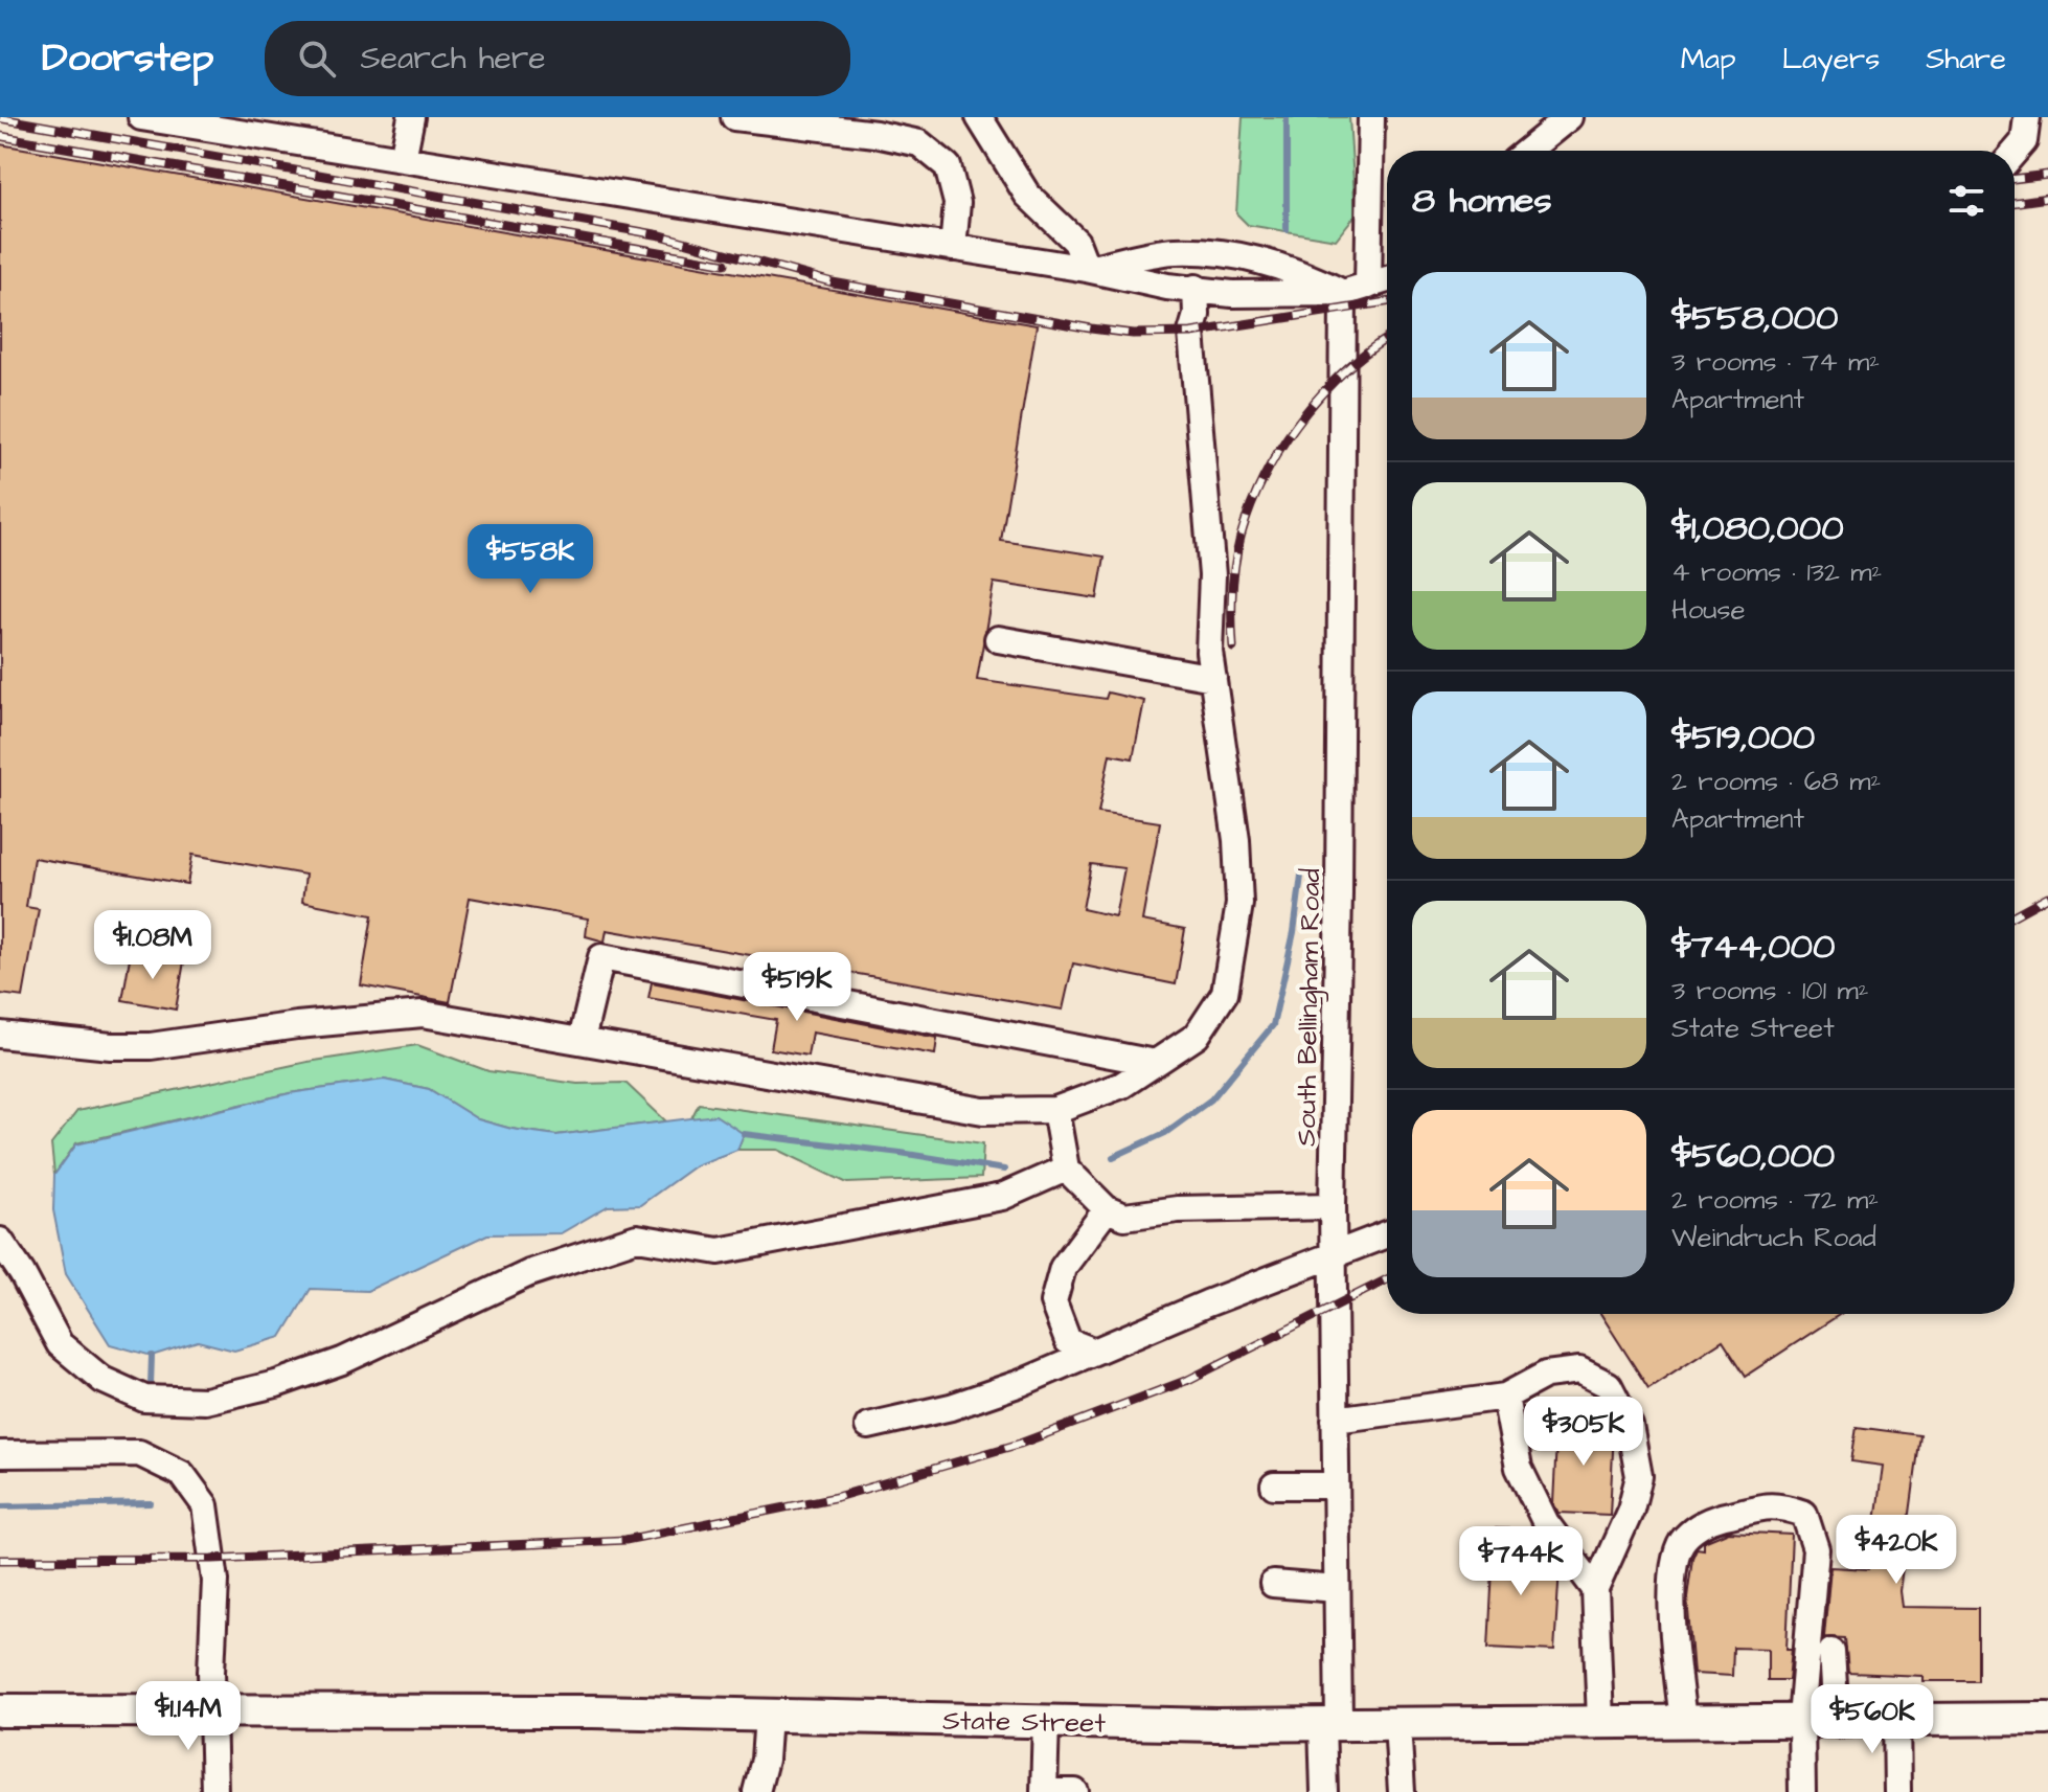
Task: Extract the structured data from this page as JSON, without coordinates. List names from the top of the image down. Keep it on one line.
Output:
{"streets":{"main road":["State Street"],"street":["South Bellingham Road"]},"crossings":[["South Bellingham Road","State Street"]],"page":{"header":"Doorstep","search":"Search here","nav":["Map","Layers","Share"],"heading":"8 homes","list":[{"name":"$558,000","note":"3 rooms · 74 m² · Apartment"},{"name":"$1,080,000","note":"4 rooms · 132 m² · House"},{"name":"$519,000","note":"2 rooms · 68 m² · Apartment"},{"name":"$744,000","note":"3 rooms · 101 m² · State Street"},{"name":"$560,000","note":"2 rooms · 72 m² · Weindruch Road"}],"price":["$558K","$1.08M","$519K","$305K","$420K","$744K","$1.14M","$560K"]}}
